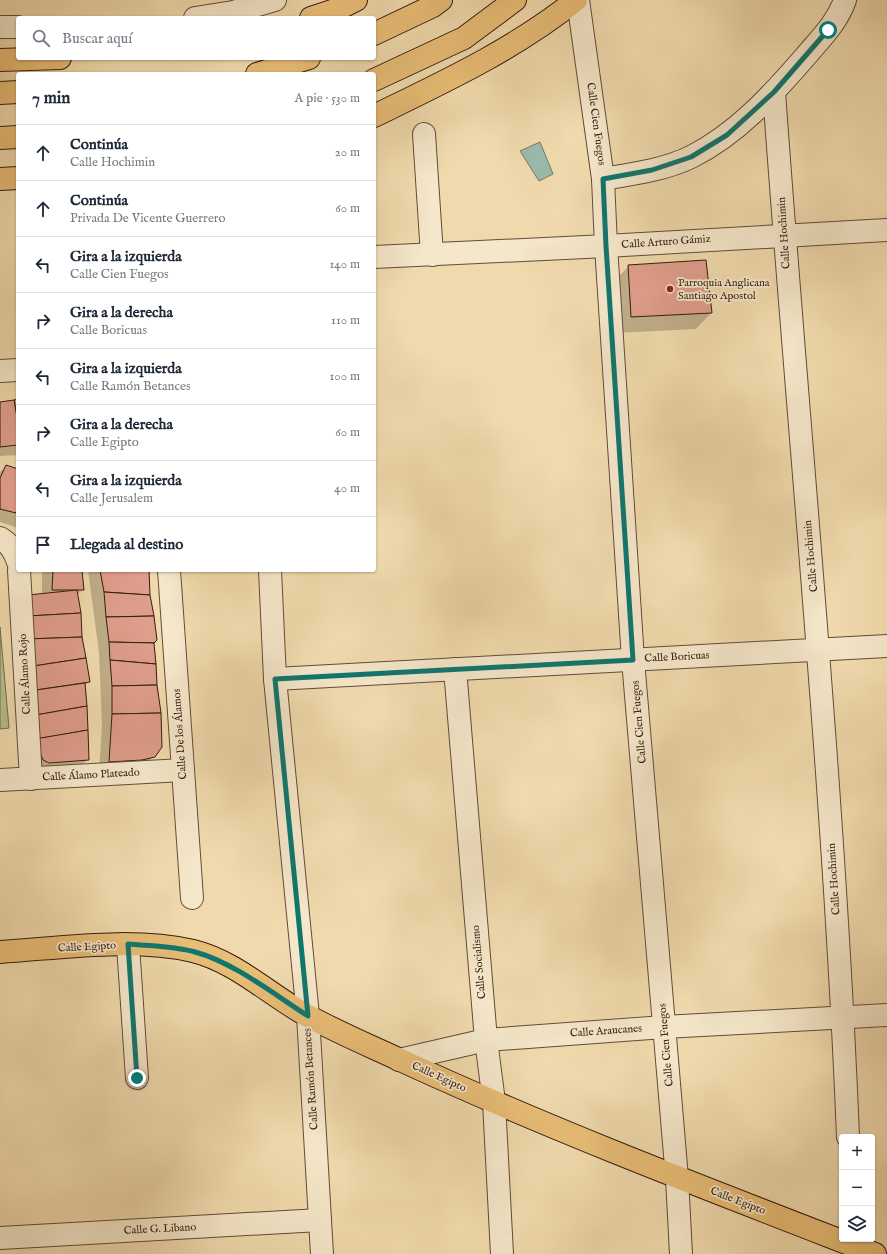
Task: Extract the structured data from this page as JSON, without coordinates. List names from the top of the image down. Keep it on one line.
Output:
{"streets":{"main road":["Calle Egipto"],"street":["Calle Cien Fuegos","Calle Hochimin","Calle Arturo Gámiz","Calle Boricuas","Calle Álamo Rojo","Calle De los Álamos","Calle Álamo Plateado","Calle Socialismo","Calle Araucanes","Calle Ramón Betances","Calle G. Libano"]},"crossings":[["Calle Cien Fuegos","Calle Arturo Gámiz"],["Calle Cien Fuegos","Calle Boricuas"],["Calle Cien Fuegos","Calle Egipto"],["Calle Cien Fuegos","Calle Araucanes"],["Calle Hochimin","Calle Arturo Gámiz"],["Calle Hochimin","Calle Boricuas"],["Calle Hochimin","Calle Araucanes"],["Calle Boricuas","Calle Socialismo"],["Calle Boricuas","Calle Ramón Betances"],["Calle Álamo Rojo","Calle Álamo Plateado"],["Calle De los Álamos","Calle Álamo Plateado"],["Calle Egipto","Calle Socialismo"],["Calle Egipto","Calle Araucanes"],["Calle Egipto","Calle Ramón Betances"],["Calle Socialismo","Calle Araucanes"],["Calle Ramón Betances","Calle G. Libano"]],"places":["Parroquia Anglicana Santiago Apostol"],"page":{"search":"Buscar aquí","heading":["7 min","A pie · 530 m"],"list":[["Continúa","Calle Hochimin","20 m"],["Continúa","Privada De Vicente Guerrero","60 m"],["Gira a la izquierda","Calle Cien Fuegos","140 m"],["Gira a la derecha","Calle Boricuas","110 m"],["Gira a la izquierda","Calle Ramón Betances","100 m"],["Gira a la derecha","Calle Egipto","60 m"],["Gira a la izquierda","Calle Jerusalem","40 m"],"Llegada al destino"],"map_buttons":["+","−"]}}
